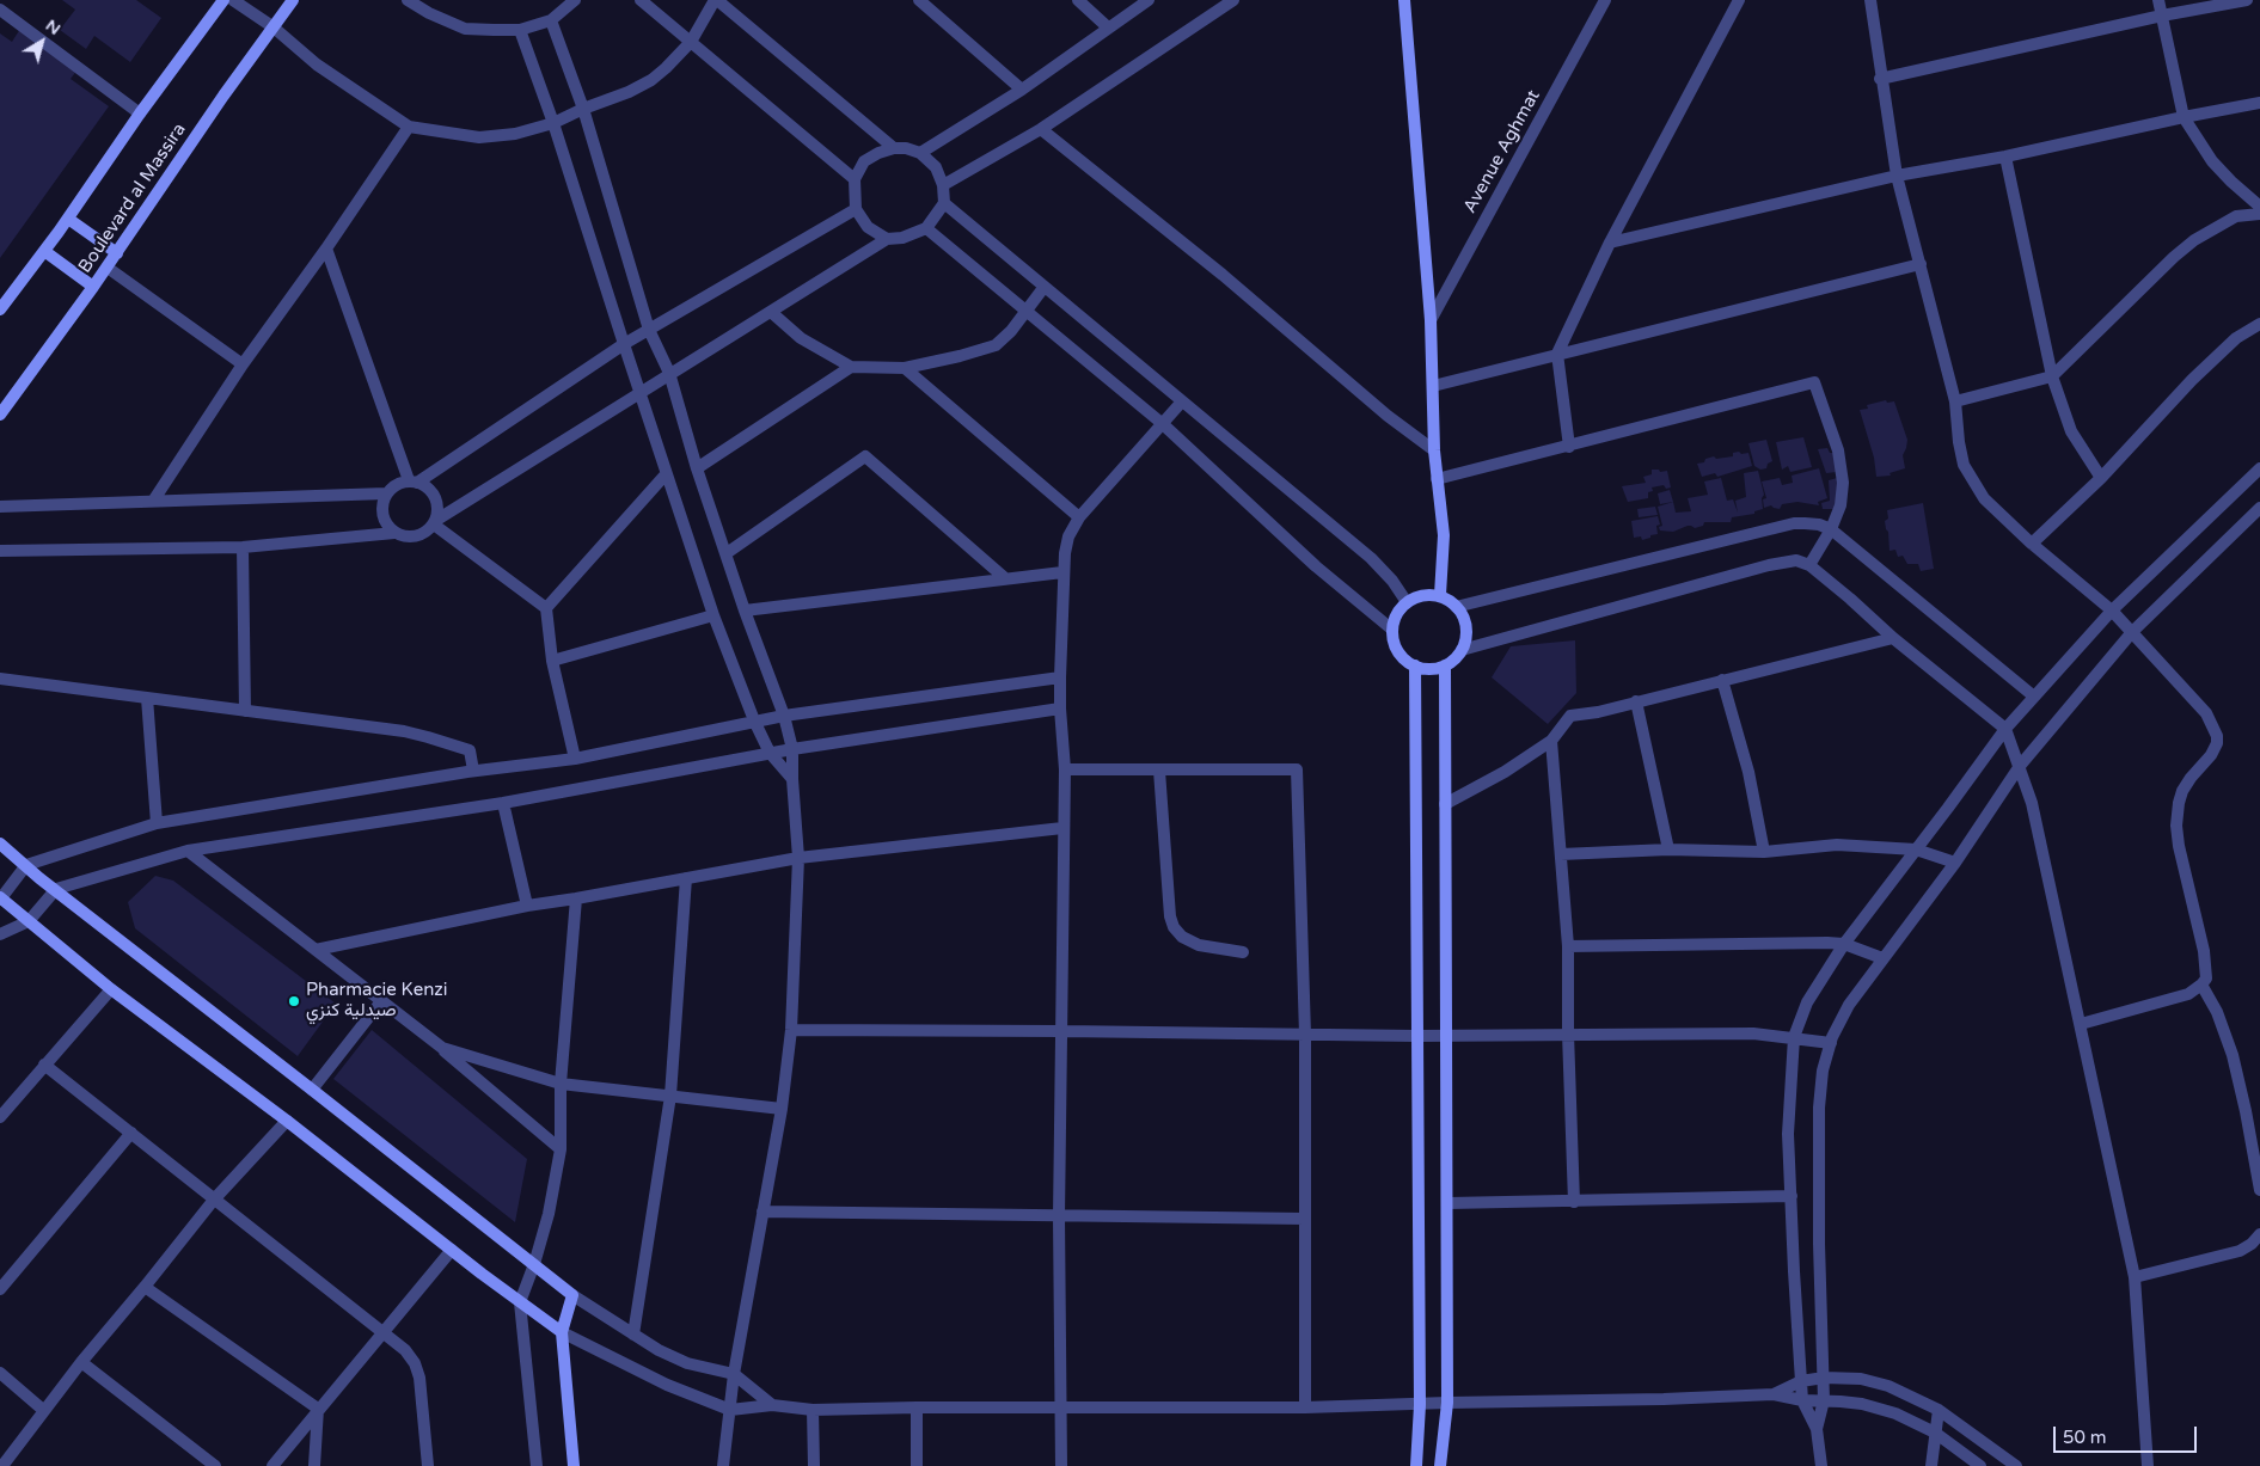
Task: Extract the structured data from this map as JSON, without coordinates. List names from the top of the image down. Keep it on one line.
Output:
{"streets":{"street":["Avenue Aghmat","Boulevard al Massira"]},"places":["Pharmacie Kenzi صيدلية كنزي"],"scale_bar":"50 m","north":"top right"}
